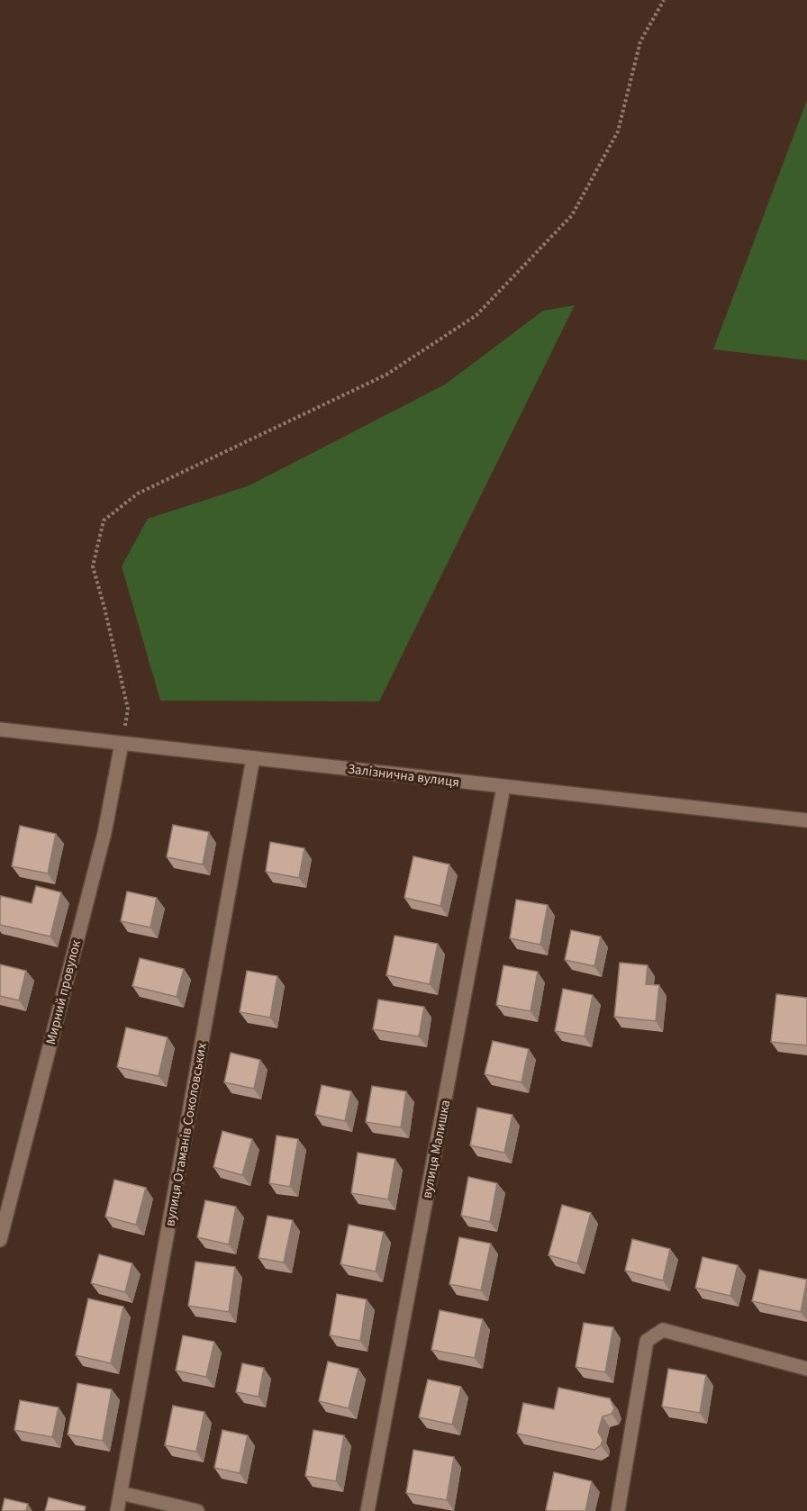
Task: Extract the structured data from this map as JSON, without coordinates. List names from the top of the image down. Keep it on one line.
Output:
{"streets":{"street":["Залізнична вулиця","Мирний провулок","вулиця Отаманів Соколовських","вулиця Малишка"]},"crossings":[["Залізнична вулиця","Мирний провулок"],["Залізнична вулиця","вулиця Отаманів Соколовських"],["Залізнична вулиця","вулиця Малишка"]]}
